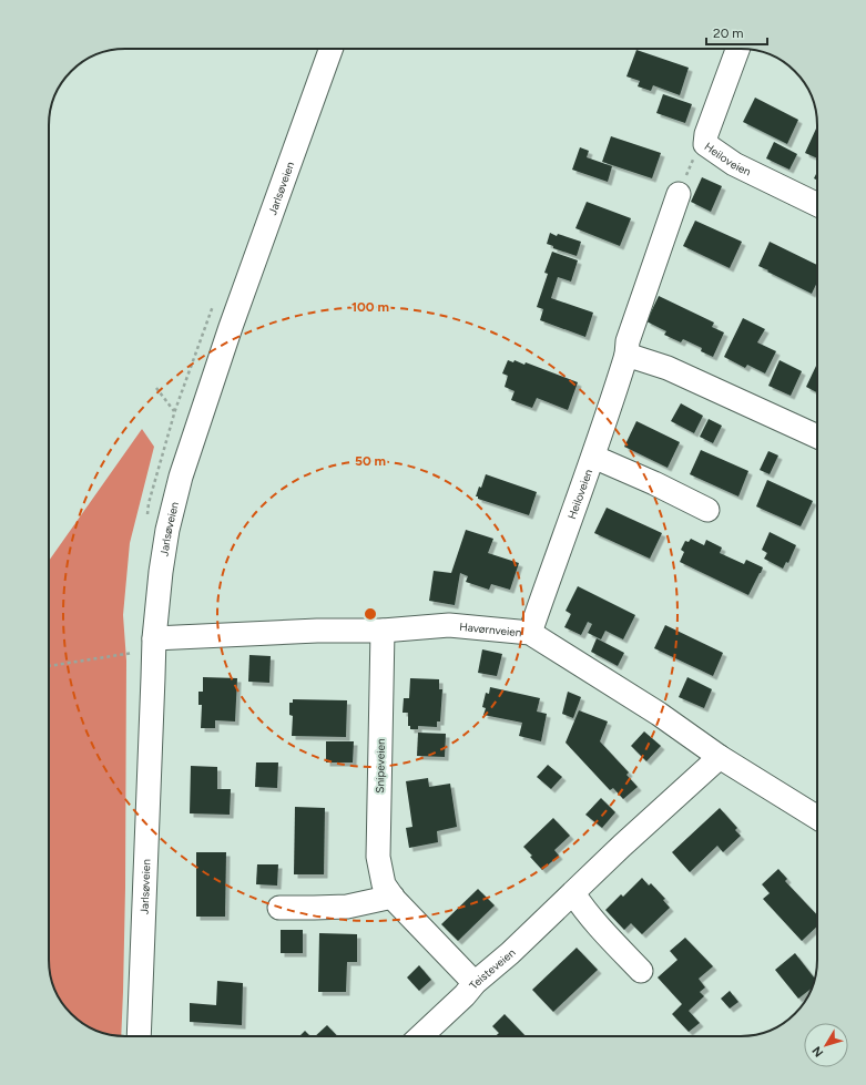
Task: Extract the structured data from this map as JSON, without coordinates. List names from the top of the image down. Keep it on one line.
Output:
{"streets":{"street":["Heiloveien","Jarlsøveien","Havørnveien","Snipeveien","Teisteveien"]},"crossings":[["Heiloveien","Havørnveien"],["Jarlsøveien","Havørnveien"],["Havørnveien","Snipeveien"],["Havørnveien","Teisteveien"],["Snipeveien","Teisteveien"]],"scale_bar":"20 m","north":"bottom left","rings":["100 m","50 m"]}
